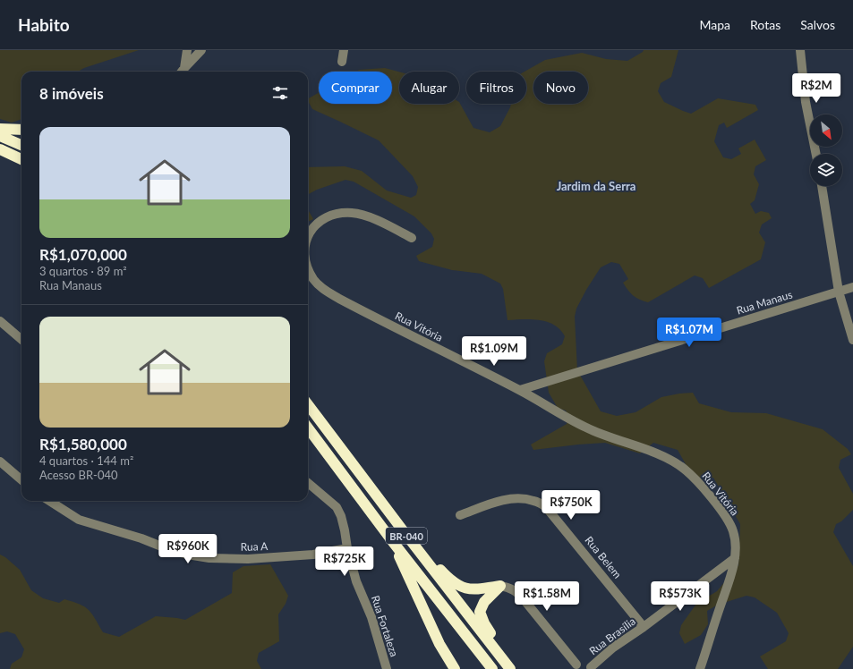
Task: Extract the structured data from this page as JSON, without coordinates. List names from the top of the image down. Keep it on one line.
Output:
{"streets":{"highway":["BR-040"],"street":["Rua Manaus","Rua Vitória","Rua A","Rua Belem","Rua Fortaleza","Rua Brasília"]},"crossings":[["Rua Manaus","Rua Vitória"],["Rua Vitória","Rua Brasília"],["Rua A","Rua Fortaleza"],["Rua Belem","Rua Brasília"]],"districts":["Jardim da Serra"],"north":"bottom right","page":{"header":"Habito","nav":["Mapa","Rotas","Salvos"],"chip":["Comprar","Alugar","Filtros","Novo"],"heading":"8 imóveis","price":["R$2M","R$1.07M","R$1.09M","R$750K","R$960K","R$725K","R$1.58M","R$573K"],"list":[{"name":"R$1,070,000","note":"3 quartos · 89 m² · Rua Manaus"},{"name":"R$1,580,000","note":"4 quartos · 144 m² · Acesso BR-040"}]}}
